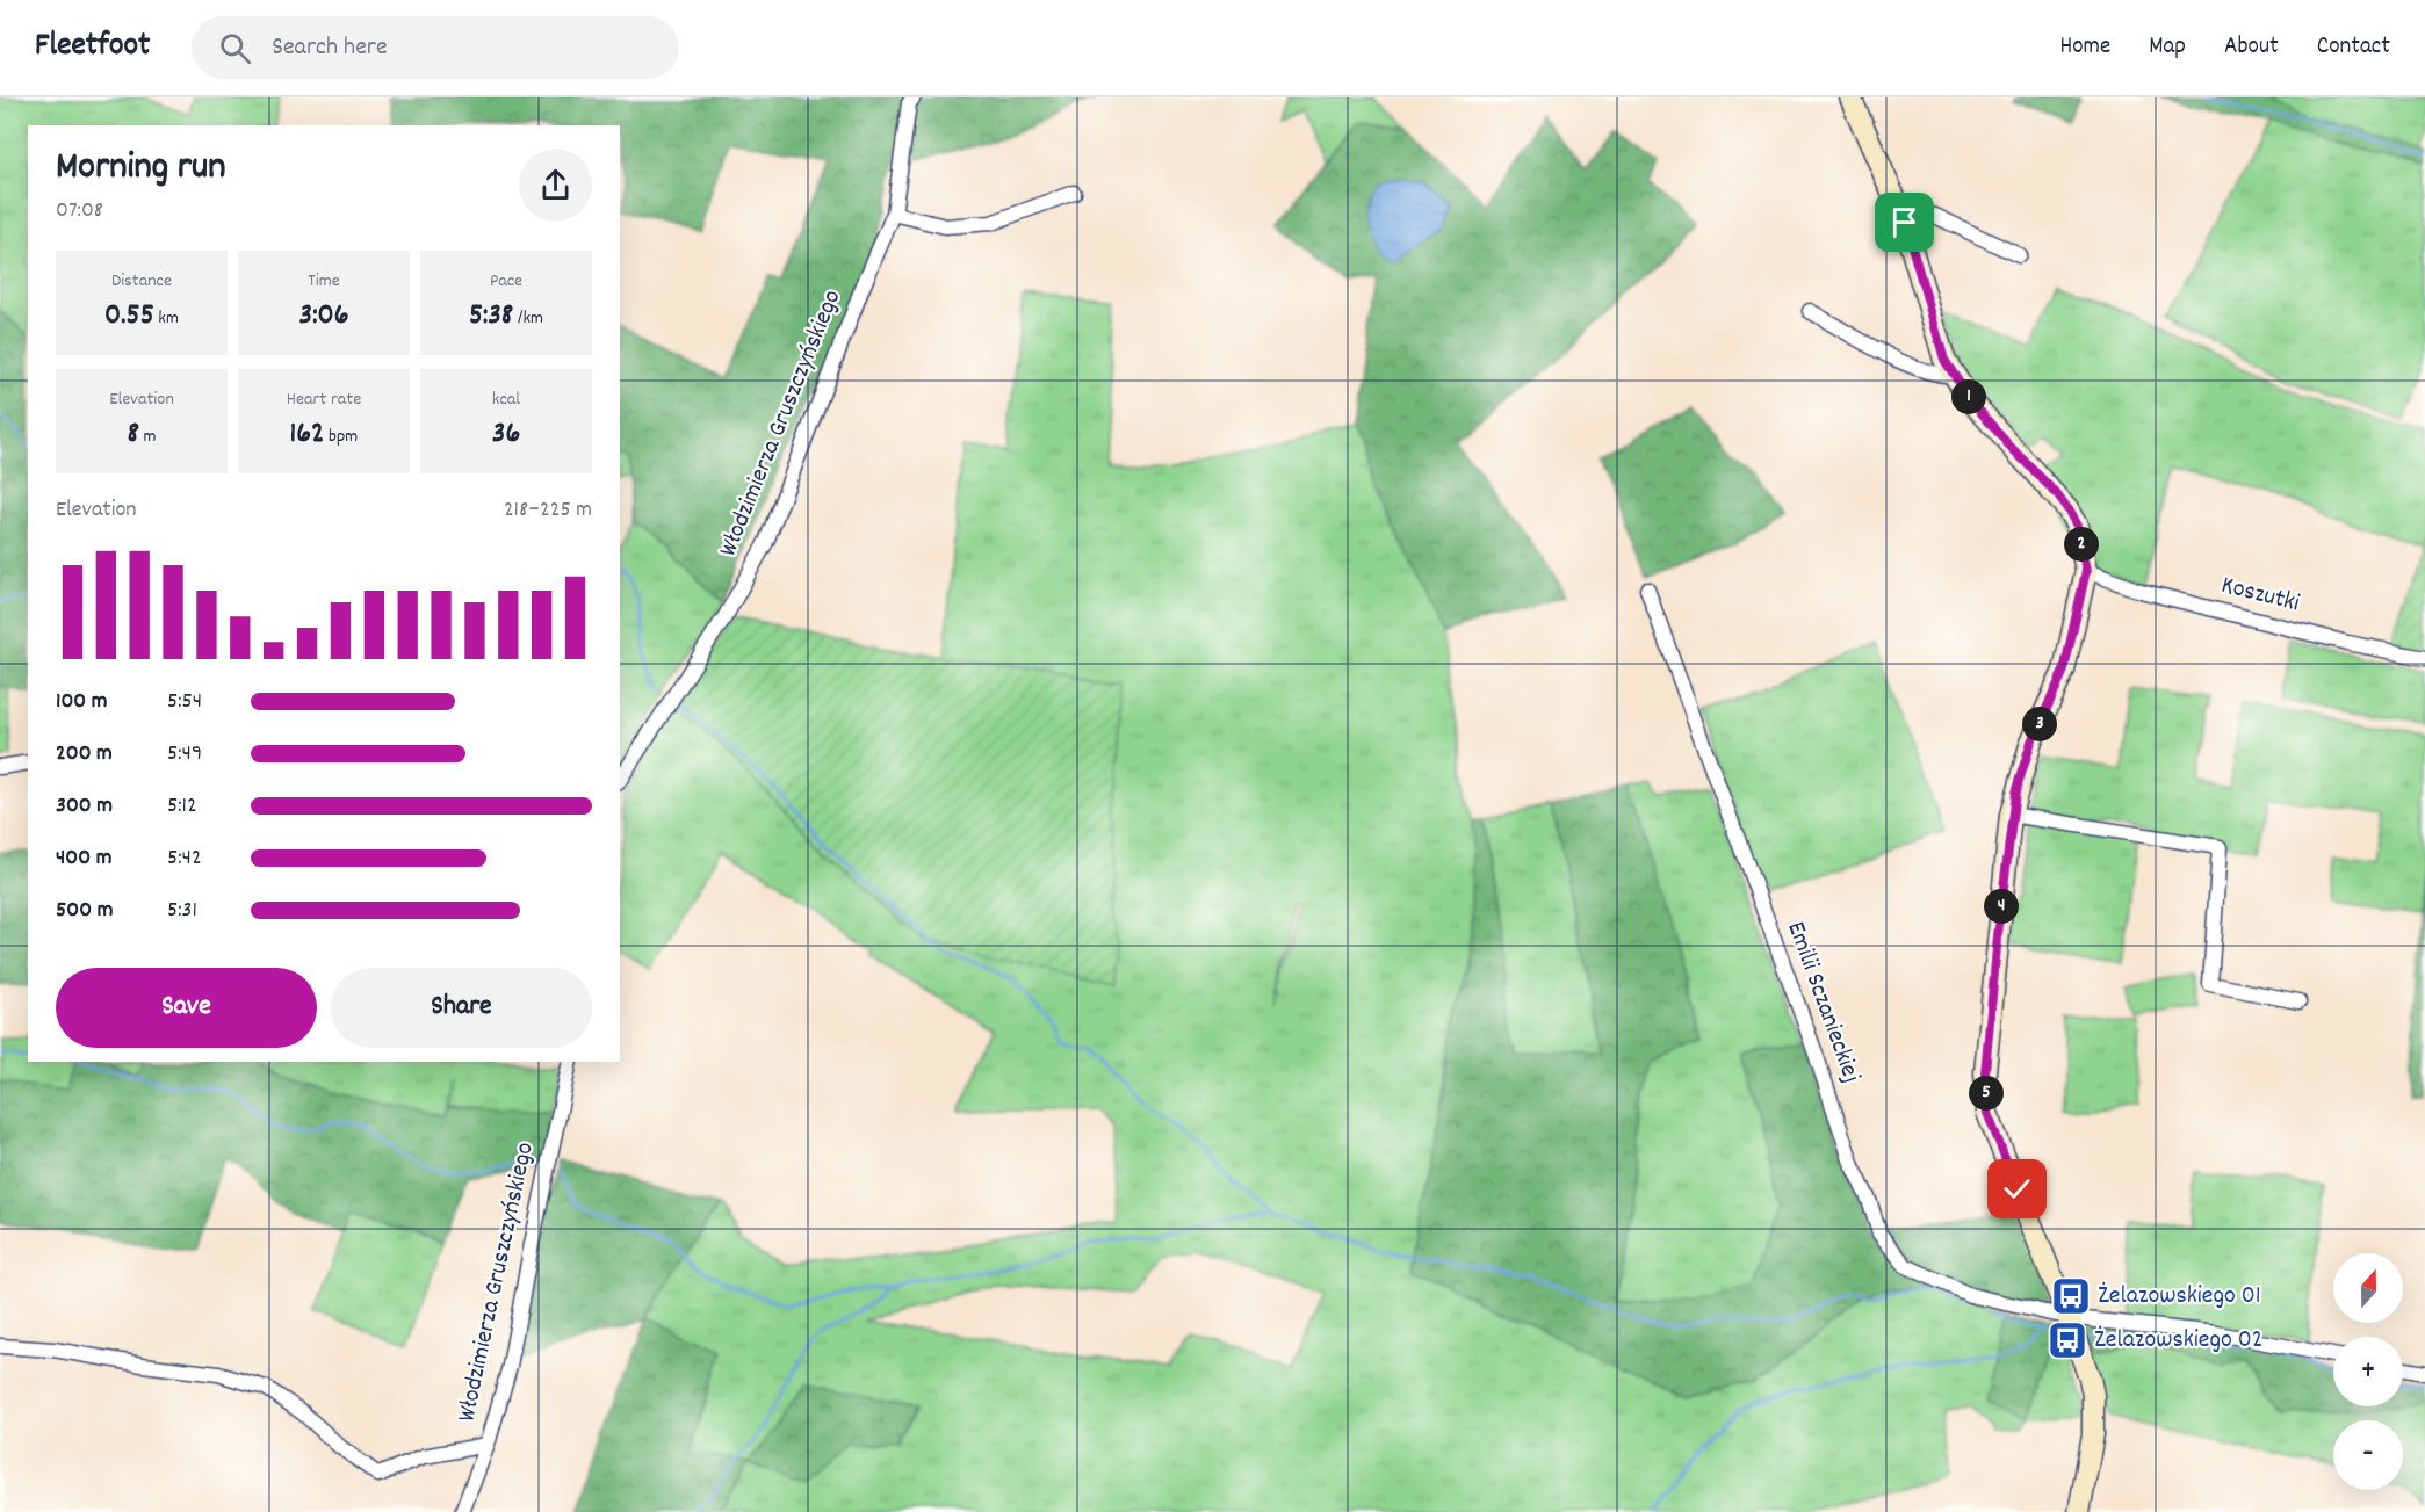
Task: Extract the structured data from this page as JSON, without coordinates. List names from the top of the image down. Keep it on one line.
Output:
{"streets":{"street":["Włodzimierza Gruszczyńskiego","Koszutki","Emilii Sczanieckiej"]},"places":{"bus stop":["Żelazowskiego 01","Żelazowskiego 02"]},"north":"top","page":{"header":"Fleetfoot","search":"Search here","nav":["Home","Map","About","Contact"],"heading":["Morning run","07:08"],"stats":[["Distance","0.55 km"],["Time","3:06"],["Pace","5:38 /km"],["Elevation","8 m"],["Heart rate","162 bpm"],["kcal","36"]],"pins":["1","2","3","4","5"],"chart":["Elevation","218–225 m"],"list":[{"name":"100 m","note":"5:54"},{"name":"200 m","note":"5:49"},{"name":"300 m","note":"5:12"},{"name":"400 m","note":"5:42"},{"name":"500 m","note":"5:31"}],"buttons":["Save","Share"],"map_buttons":["+","−"]}}
